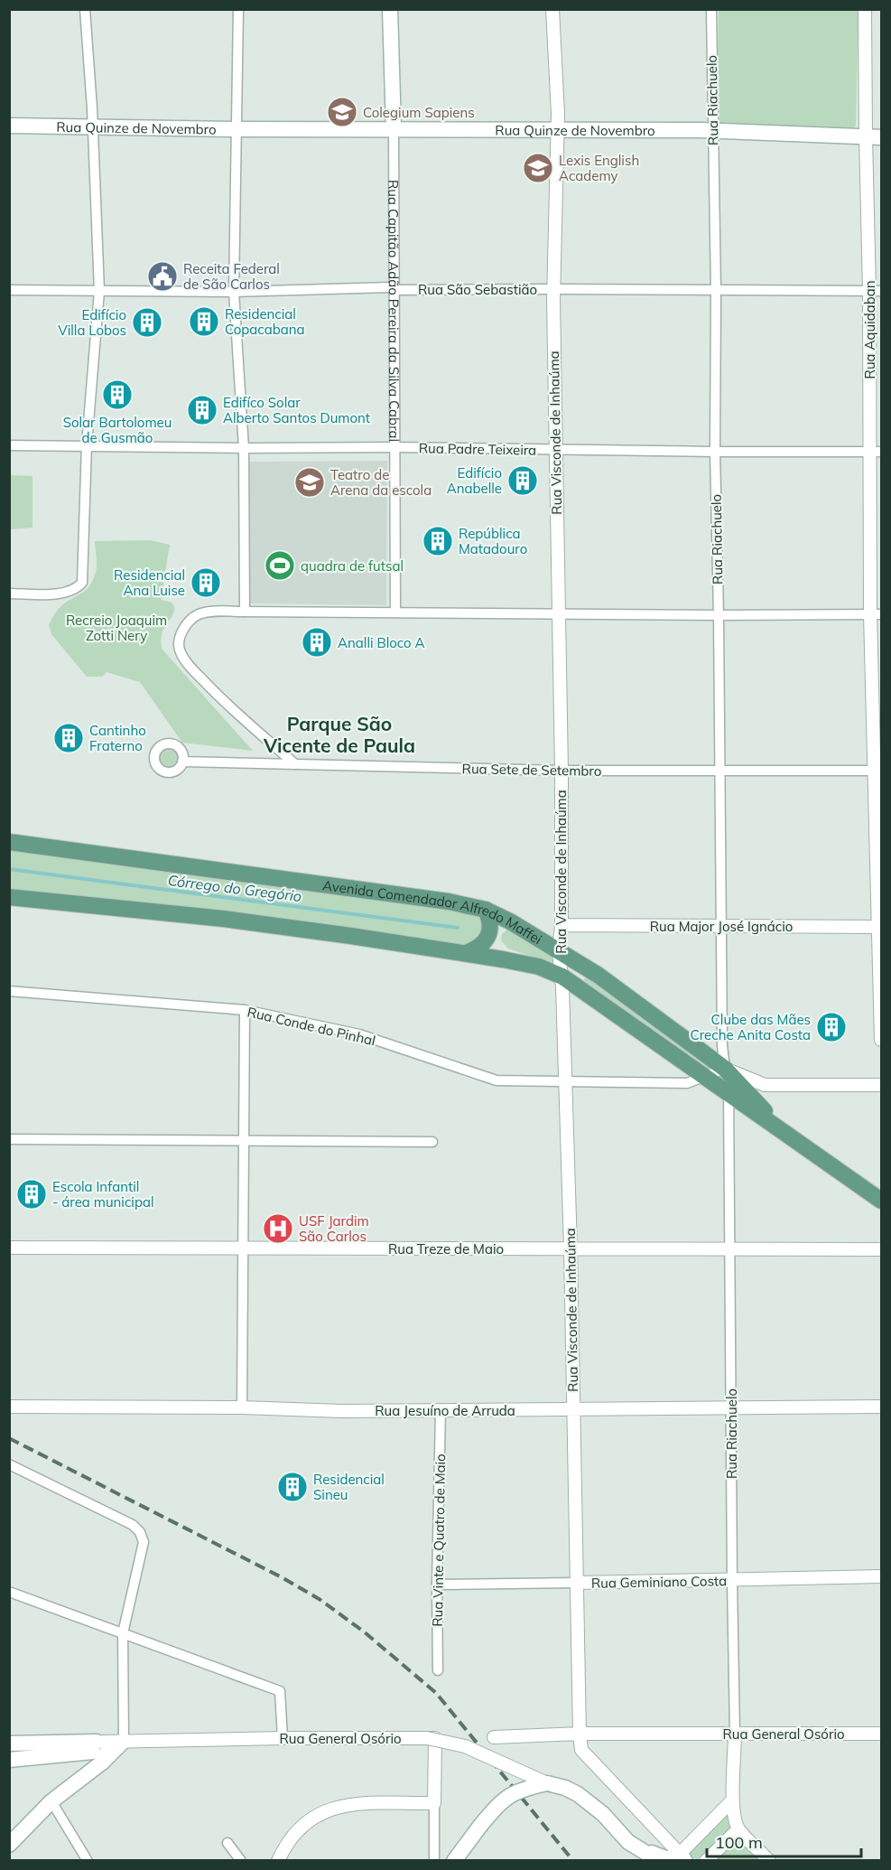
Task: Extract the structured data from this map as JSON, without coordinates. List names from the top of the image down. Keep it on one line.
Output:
{"streets":{"main road":["Rua Quinze de Novembro","Rua Capitão Adão Pereira da Silva Cabral","Avenida Comendador Alfredo Maffei"],"street":["Rua Riachuelo","Rua São Sebastião","Rua Aquidaban","Rua Visconde de Inhaúma","Rua Padre Teixeira","Rua Sete de Setembro","Rua Major José Ignácio","Rua Conde do Pinhal","Rua Treze de Maio","Rua Jesuíno de Arruda","Rua Vinte e Quatro de Maio","Rua Geminiano Costa","Rua General Osório"]},"crossings":[["Rua Riachuelo","Rua Quinze de Novembro"],["Rua Riachuelo","Rua São Sebastião"],["Rua Riachuelo","Rua Padre Teixeira"],["Rua Riachuelo","Rua Sete de Setembro"],["Rua Riachuelo","Avenida Comendador Alfredo Maffei"],["Rua Riachuelo","Rua Major José Ignácio"],["Rua Riachuelo","Rua Treze de Maio"],["Rua Riachuelo","Rua Jesuíno de Arruda"],["Rua Riachuelo","Rua Geminiano Costa"],["Rua Riachuelo","Rua General Osório"],["Rua Quinze de Novembro","Rua Capitão Adão Pereira da Silva Cabral"],["Rua Quinze de Novembro","Rua Aquidaban"],["Rua Quinze de Novembro","Rua Visconde de Inhaúma"],["Rua São Sebastião","Rua Capitão Adão Pereira da Silva Cabral"],["Rua São Sebastião","Rua Aquidaban"],["Rua São Sebastião","Rua Visconde de Inhaúma"],["Rua Capitão Adão Pereira da Silva Cabral","Rua Padre Teixeira"],["Rua Aquidaban","Rua Padre Teixeira"],["Rua Aquidaban","Rua Sete de Setembro"],["Rua Aquidaban","Rua Major José Ignácio"],["Rua Visconde de Inhaúma","Rua Padre Teixeira"],["Rua Visconde de Inhaúma","Rua Sete de Setembro"],["Rua Visconde de Inhaúma","Avenida Comendador Alfredo Maffei"],["Rua Visconde de Inhaúma","Rua Major José Ignácio"],["Rua Visconde de Inhaúma","Rua Conde do Pinhal"],["Rua Visconde de Inhaúma","Rua Treze de Maio"],["Rua Visconde de Inhaúma","Rua Jesuíno de Arruda"],["Rua Visconde de Inhaúma","Rua Geminiano Costa"],["Rua Visconde de Inhaúma","Rua General Osório"],["Avenida Comendador Alfredo Maffei","Rua Conde do Pinhal"],["Rua Jesuíno de Arruda","Rua Vinte e Quatro de Maio"],["Rua Vinte e Quatro de Maio","Rua Geminiano Costa"]],"districts":["Parque São Vicente de Paula"],"water":["Córrego do Gregório"],"parks":["Recreio Joaquim Zotti Nery"],"places":{"school or university":["Colegium Sapiens","Lexis English Academy","Teatro de Arena da escola"],"public building":["Receita Federal de São Carlos"],"building":["Residencial Copacabana","Edifício Villa Lobos","Solar Bartolomeu de Gusmão","Edifíco Solar Alberto Santos Dumont","Edifício Anabelle","República Matadouro","Residencial Ana Luise","Analli Bloco A","Cantinho Fraterno","Clube das Mães Creche Anita Costa","Escola Infantil - área municipal","Residencial Sineu"],"sports":["quadra de futsal"],"hospital":["USF Jardim São Carlos"]},"scale_bar":"100 m"}
